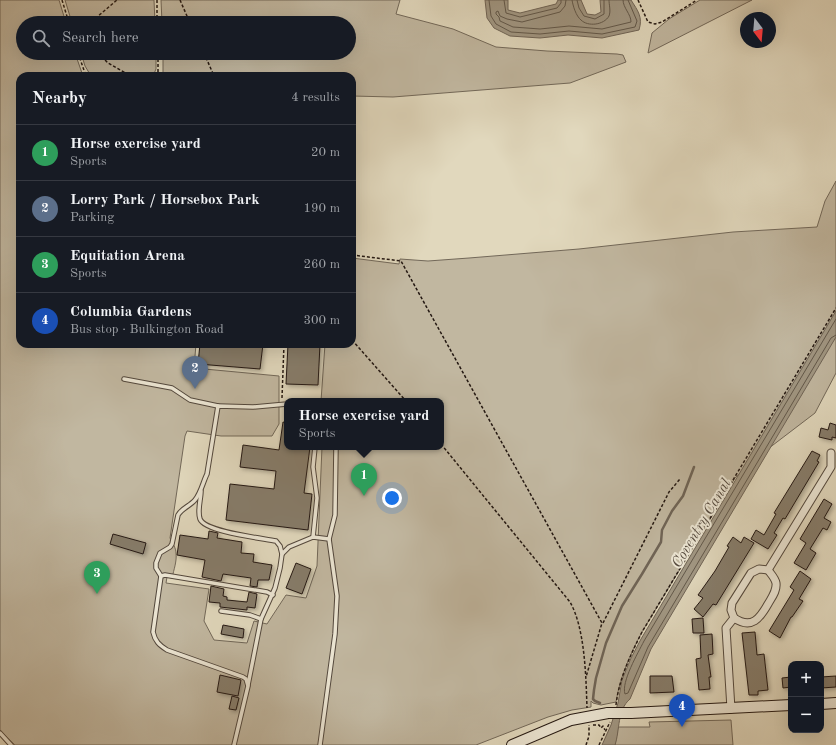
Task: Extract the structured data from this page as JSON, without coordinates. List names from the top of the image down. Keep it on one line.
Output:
{"water":["Coventry Canal"],"north":"bottom","page":{"search":"Search here","heading":["Nearby","4 results"],"list":[{"mark":"1","name":"Horse exercise yard","note":"Sports","value":"20 m"},{"mark":"2","name":"Lorry Park / Horsebox Park","note":"Parking","value":"190 m"},{"mark":"3","name":"Equitation Arena","note":"Sports","value":"260 m"},{"mark":"4","name":"Columbia Gardens","note":"Bus stop · Bulkington Road","value":"300 m"}],"pins":["2","1","3","4"],"popup":["Horse exercise yard","Sports"],"map_buttons":["+","−"]}}
